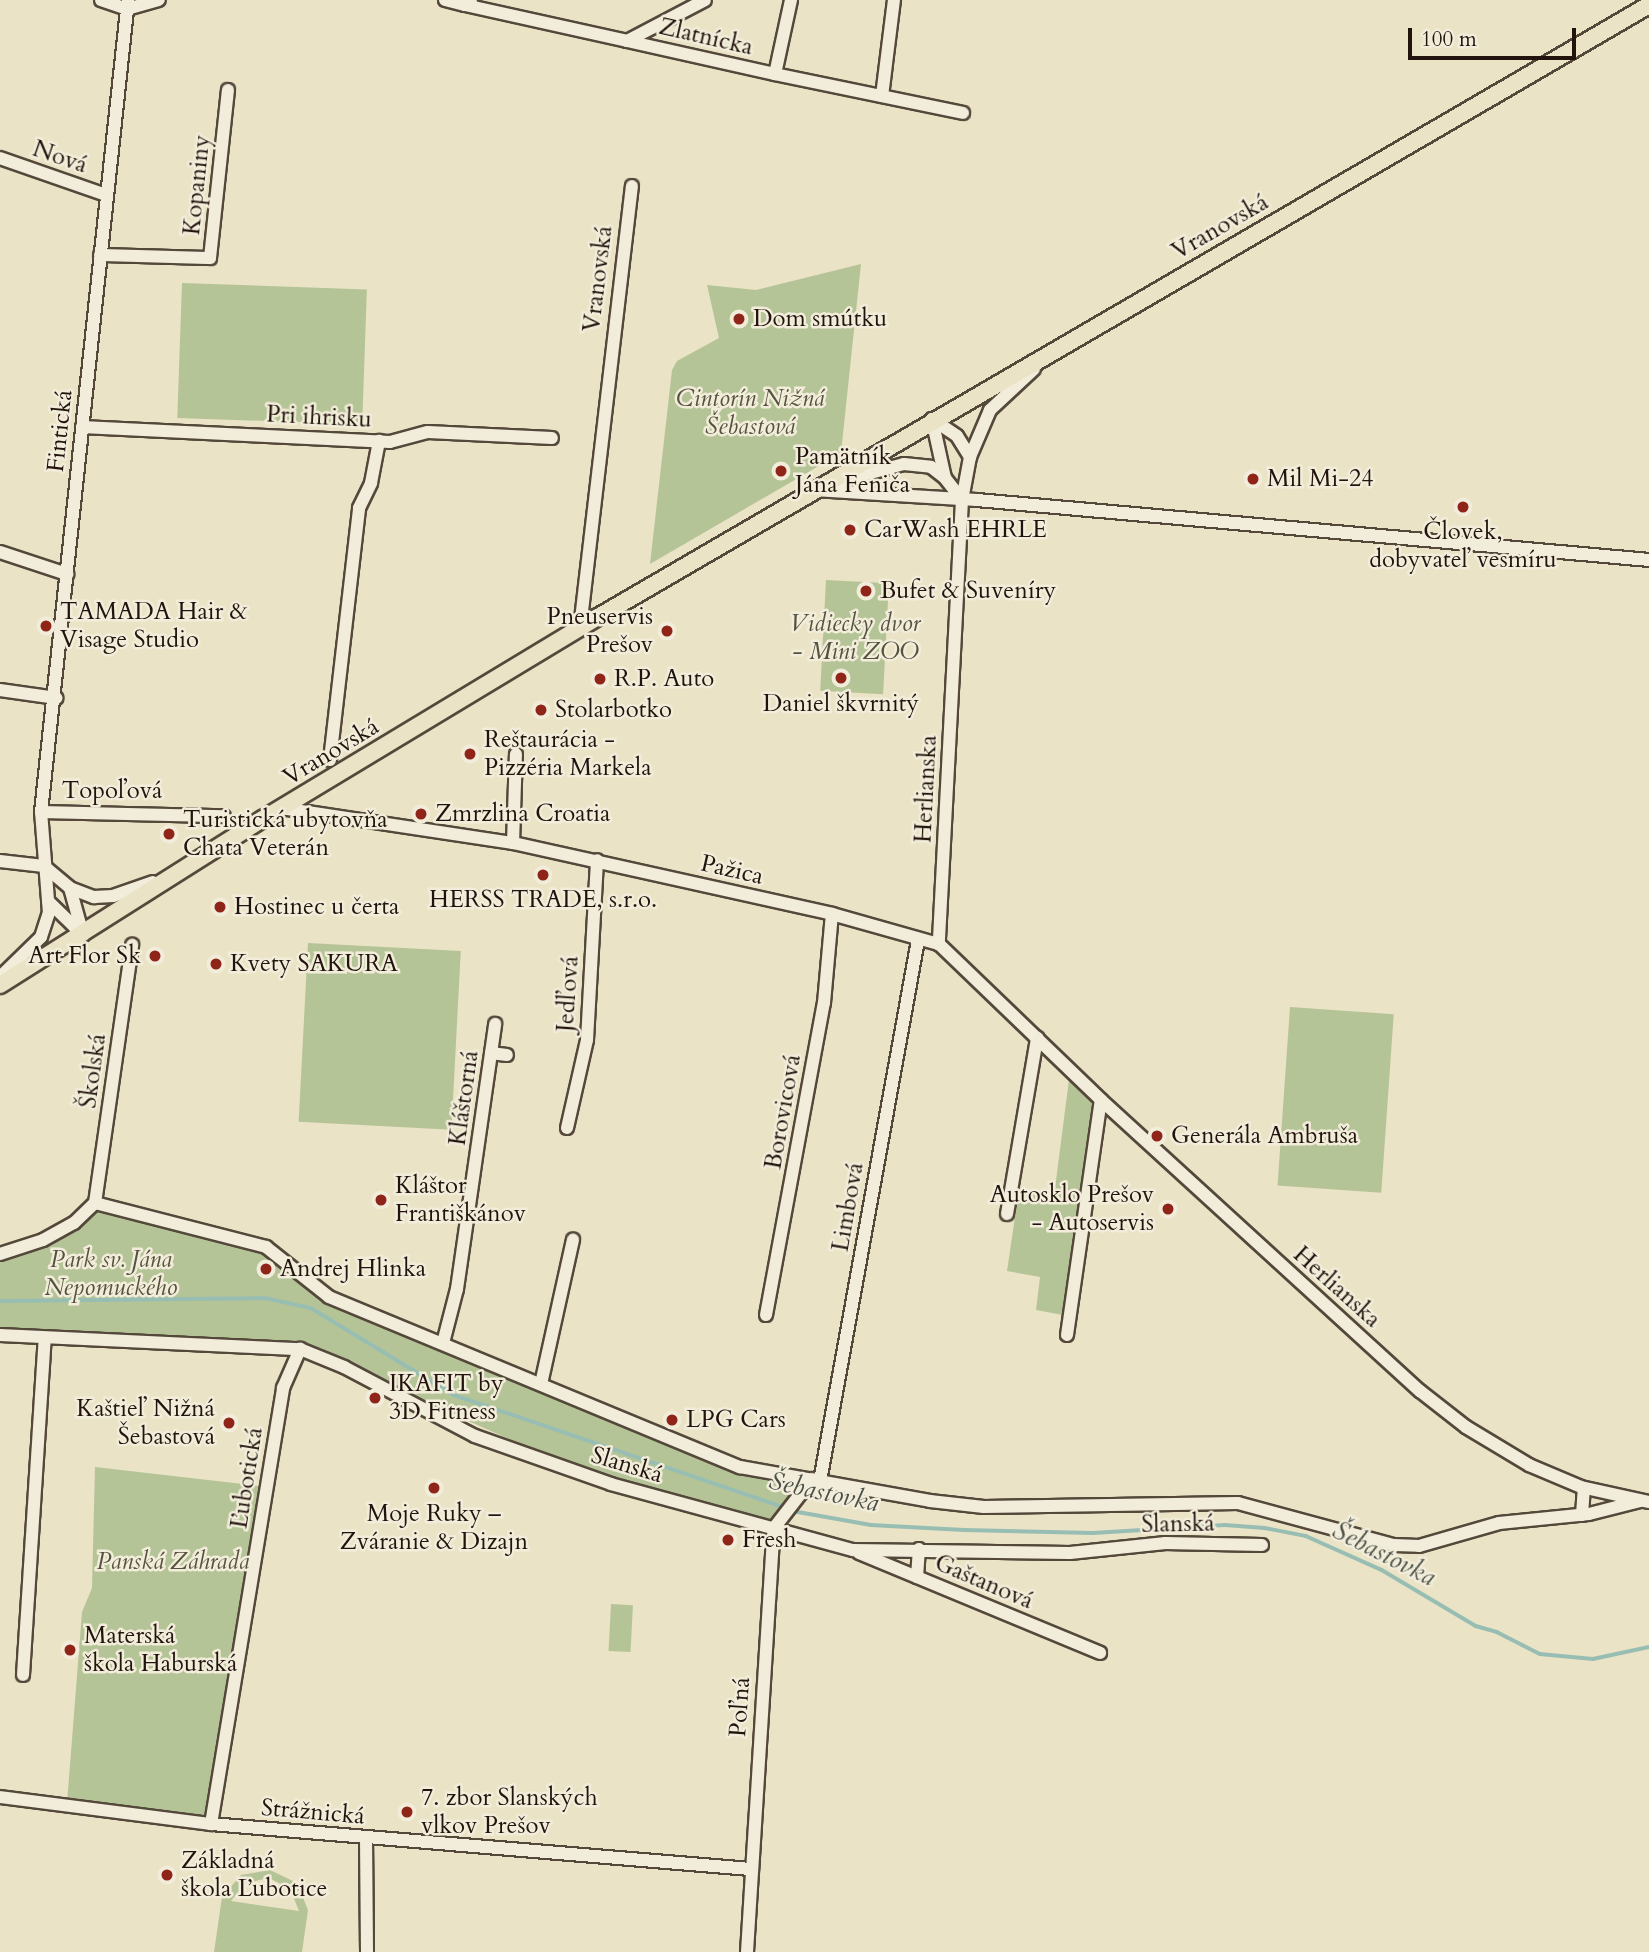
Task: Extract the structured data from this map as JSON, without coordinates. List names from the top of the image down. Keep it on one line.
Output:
{"streets":{"main road":["Vranovská"],"street":["Zlatnícka","Nová","Kopaniny","Pri ihrisku","Fintická","Herlianska","Topoľová","Pažica","Jedľová","Školská","Kláštorná","Borovicová","Limbová","Slanská","Ľubotická","Gaštanová","Poľná","Strážnická"]},"crossings":[["Nová","Fintická"],["Kopaniny","Fintická"],["Vranovská","Pri ihrisku"],["Vranovská","Herlianska"],["Vranovská","Pažica"],["Pri ihrisku","Fintická"],["Fintická","Topoľová"],["Herlianska","Pažica"],["Herlianska","Slanská"],["Pažica","Jedľová"],["Pažica","Borovicová"],["Pažica","Limbová"],["Školská","Slanská"],["Kláštorná","Slanská"],["Limbová","Slanská"],["Slanská","Ľubotická"],["Slanská","Gaštanová"],["Slanská","Poľná"],["Ľubotická","Strážnická"],["Poľná","Strážnická"]],"water":["Šebastovka"],"parks":["Cintorín Nižná Šebastová","Vidiecky dvor - Mini ZOO","Park sv. Jána Nepomuckého","Panská Záhrada"],"places":["Dom smútku","Pamätník Jána Feniča","Mil Mi-24","Človek, dobyvateľ vesmíru","CarWash EHRLE","Bufet & Suveníry","TAMADA Hair & Visage Studio","Pneuservis Prešov","Daniel škvrnitý","R.P. Auto","Stolarbotko","Reštaurácia - Pizzéria Markela","Zmrzlina Croatia","Turistická ubytovňa Chata Veterán","HERSS TRADE, s.r.o.","Hostinec u čerta","Art Flor Sk","Kvety SAKURA","Generála Ambruša","Kláštor Františkánov","Autosklo Prešov - Autoservis","Andrej Hlinka","IKAFIT by 3D Fitness","LPG Cars","Kaštieľ Nižná Šebastová","Moje Ruky – Zváranie & Dizajn","Fresh","Materská škola Haburská","7. zbor Slanských vlkov Prešov","Základná škola Ľubotice"],"scale_bar":"100 m"}
